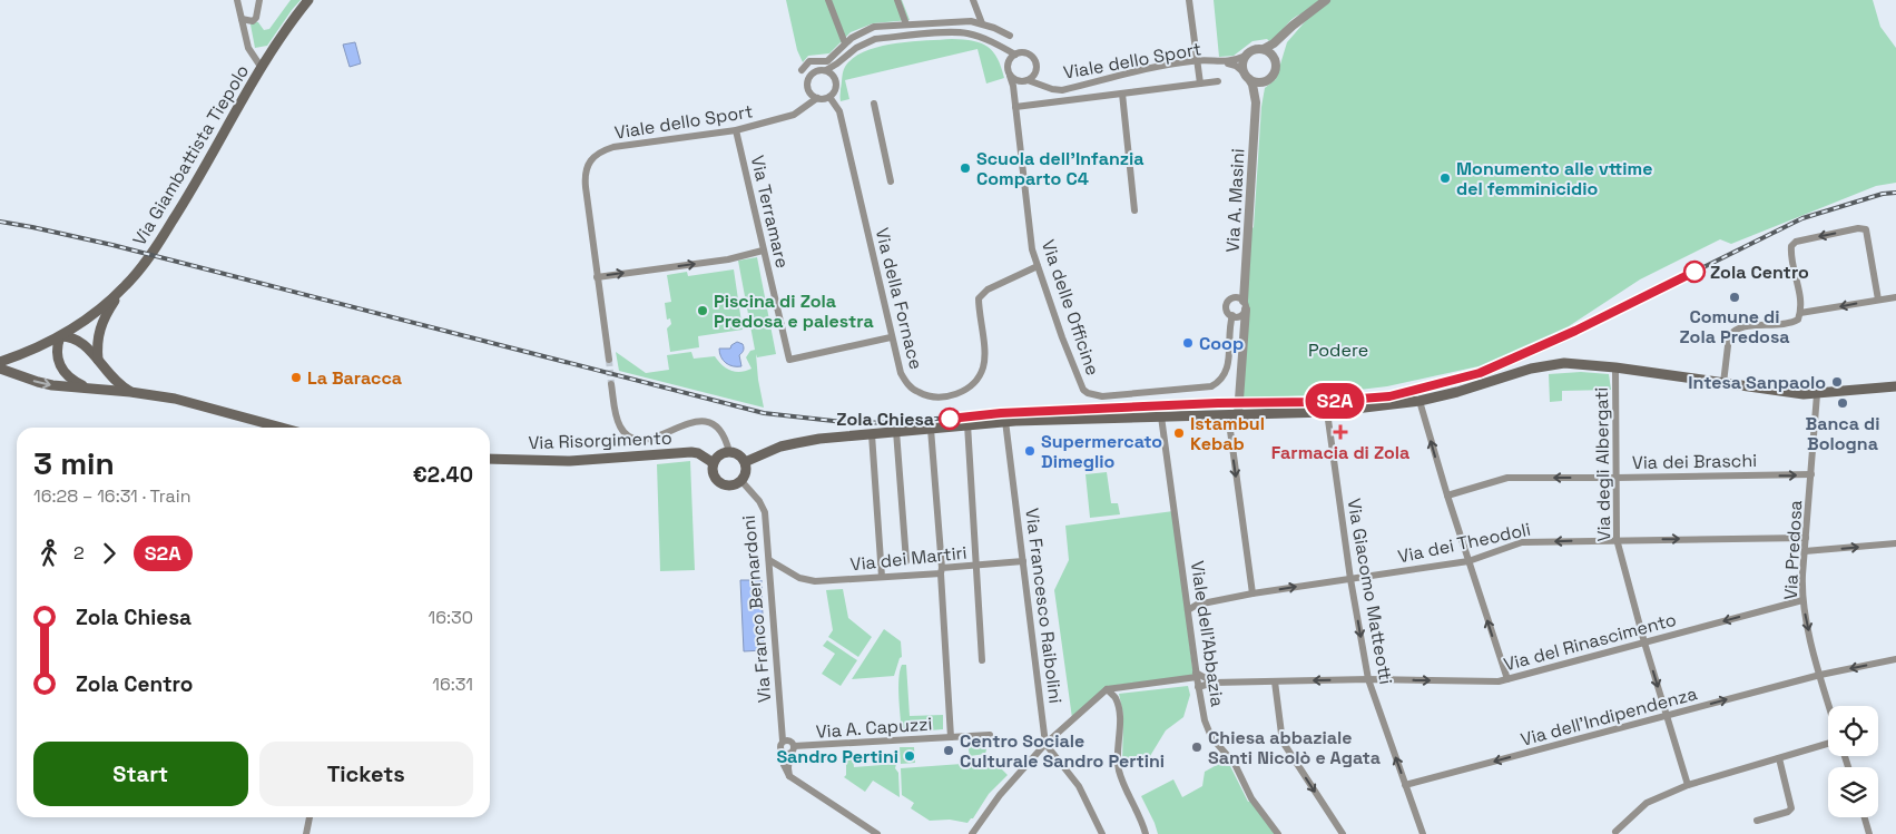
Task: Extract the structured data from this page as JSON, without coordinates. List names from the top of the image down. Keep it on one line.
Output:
{"streets":{"main road":["Via Giambattista Tiepolo","Via Risorgimento"],"street":["Viale dello Sport","Via A. Masini","Via Terramare","Via della Fornace","Via delle Officine","Via dei Braschi","Via degli Albergati","Via dei Theodoli","Via Predosa","Via dei Martiri","Via Giacomo Matteotti","Via Francesco Raibolini","Via Franco Bernardoni","Viale dell'Abbazia","Via del Rinascimento","Via dell'Indipendenza","Via A. Capuzzi"]},"crossings":[["Viale dello Sport","Via A. Masini"],["Viale dello Sport","Via Terramare"],["Viale dello Sport","Via della Fornace"],["Viale dello Sport","Via delle Officine"],["Via A. Masini","Via delle Officine"],["Via Terramare","Via della Fornace"],["Via della Fornace","Via delle Officine"],["Via Risorgimento","Via Franco Bernardoni"],["Via dei Braschi","Via degli Albergati"],["Via dei Braschi","Via Predosa"],["Via degli Albergati","Via dei Theodoli"],["Via degli Albergati","Via del Rinascimento"],["Via degli Albergati","Via dell'Indipendenza"],["Via dei Theodoli","Via Predosa"],["Via dei Theodoli","Via Giacomo Matteotti"],["Via Predosa","Via del Rinascimento"],["Via Predosa","Via dell'Indipendenza"],["Via dei Martiri","Via Francesco Raibolini"],["Via dei Martiri","Via Franco Bernardoni"],["Via Giacomo Matteotti","Via del Rinascimento"],["Via Giacomo Matteotti","Via dell'Indipendenza"],["Viale dell'Abbazia","Via del Rinascimento"]],"parks":["Podere"],"places":{"other":["Scuola dell'Infanzia Comparto C4","Monumento alle vttime del femminicidio","Zola Centro","Comune di Zola Predosa","Piscina di Zola Predosa e palestra","Coop","La Baracca","Intesa Sanpaolo","Banca di Bologna","Zola Chiesa","Istambul Kebab","Supermercato Dimeglio","Chiesa abbaziale Santi Nicolò e Agata","Centro Sociale Culturale Sandro Pertini","Sandro Pertini"],"health":["Farmacia di Zola"]},"page":{"on_map":"S2A","heading":["3 min","16:28 – 16:31 · Train","€2.40"],"legs":["2","S2A"],"list":[{"name":"Zola Chiesa","value":"16:30"},{"name":"Zola Centro","value":"16:31"}],"buttons":["Start","Tickets"]}}
